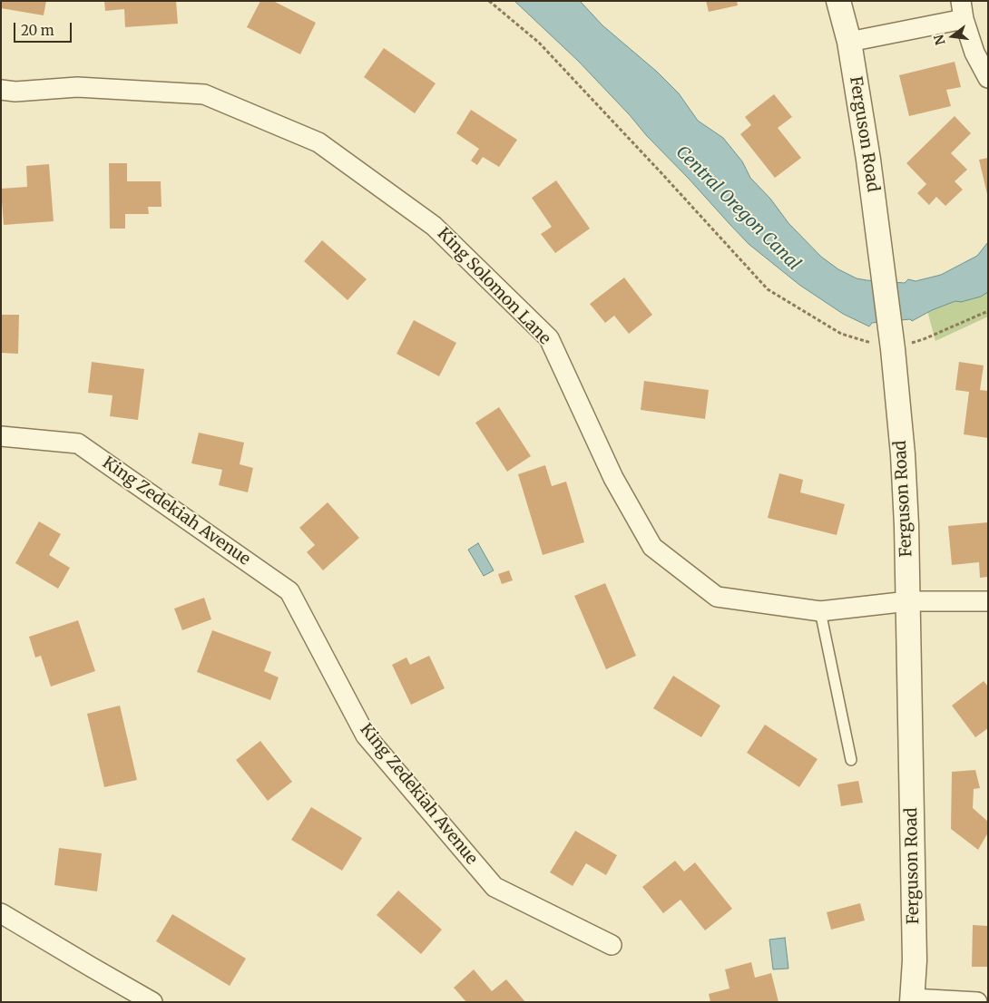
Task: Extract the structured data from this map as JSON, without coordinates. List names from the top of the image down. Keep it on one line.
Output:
{"streets":{"street":["Ferguson Road","King Solomon Lane","King Zedekiah Avenue"]},"crossings":[["Ferguson Road","King Solomon Lane"]],"water":["Central Oregon Canal"],"scale_bar":"20 m","north":"left"}
